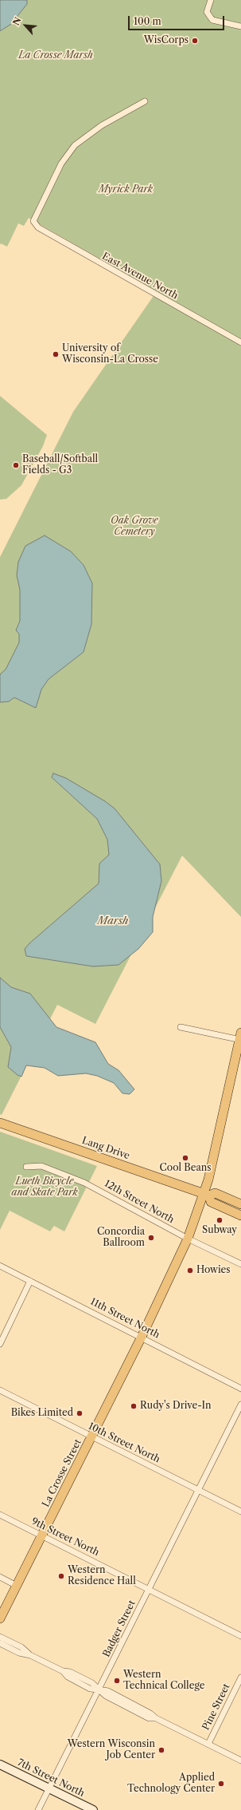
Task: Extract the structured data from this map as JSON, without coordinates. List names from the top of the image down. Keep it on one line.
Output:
{"streets":{"main road":["Lang Drive","La Crosse Street","7th Street North"],"street":["East Avenue North","12th Street North","11th Street North","10th Street North","9th Street North","Badger Street","Pine Street"]},"crossings":[["Lang Drive","La Crosse Street"],["12th Street North","La Crosse Street"],["11th Street North","La Crosse Street"],["10th Street North","La Crosse Street"],["10th Street North","Badger Street"],["La Crosse Street","9th Street North"],["9th Street North","Badger Street"],["Badger Street","7th Street North"]],"water":["Marsh"],"parks":["La Crosse Marsh","Myrick Park","Oak Grove Cemetery","Lueth Bicycle and Skate Park"],"places":["WisCorps","University of Wisconsin-La Crosse","Baseball/Softball Fields - G3","Cool Beans","Subway","Concordia Ballroom","Howies","Rudy's Drive-In","Bikes Limited","Western Residence Hall","Western Technical College","Western Wisconsin Job Center","Applied Technology Center"],"scale_bar":"100 m","north":"top left"}
